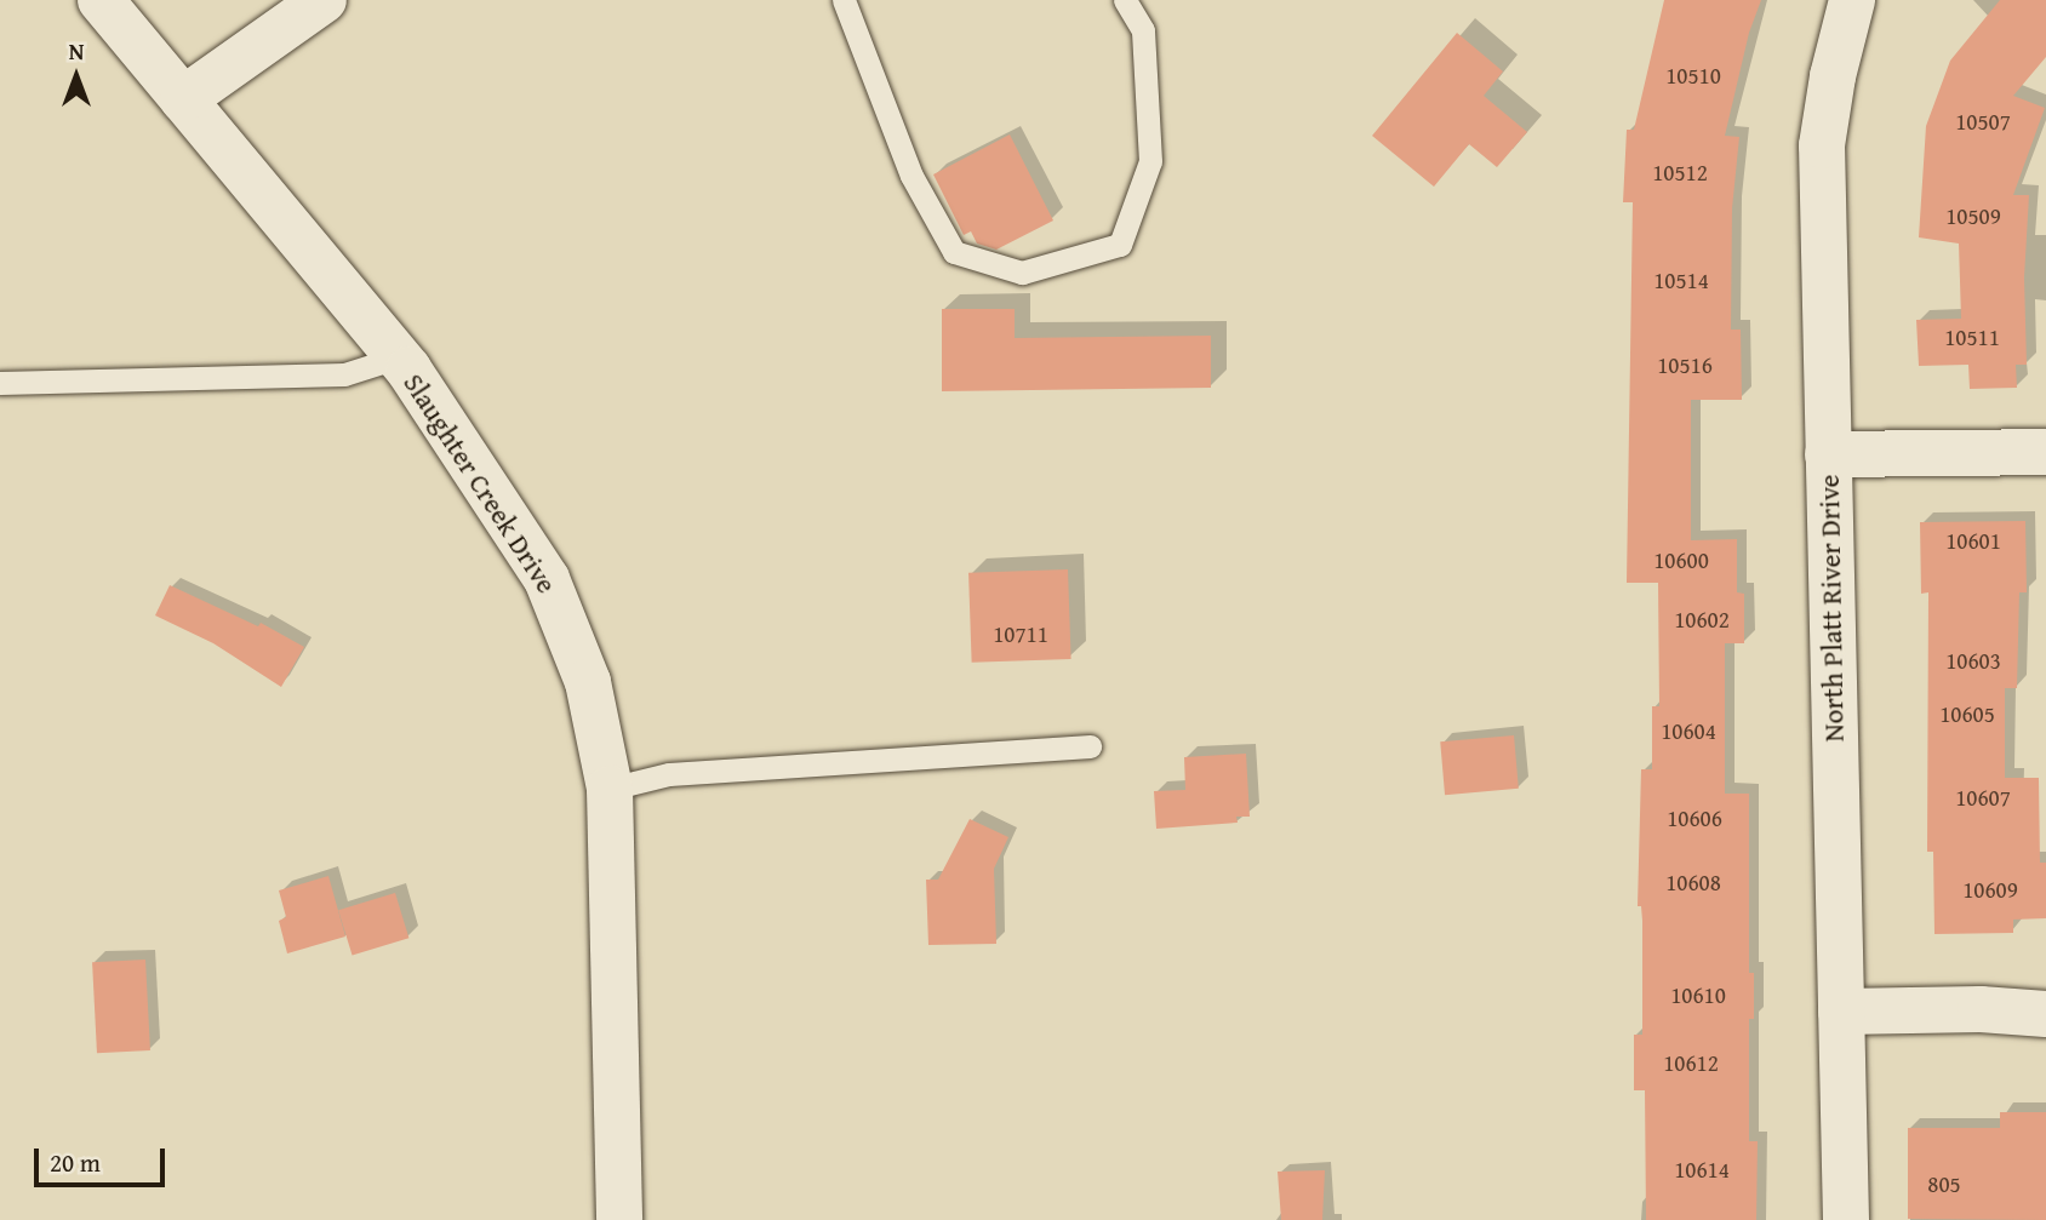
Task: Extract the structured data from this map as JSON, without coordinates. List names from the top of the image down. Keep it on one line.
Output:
{"streets":{"street":["Slaughter Creek Drive","North Platt River Drive"]},"house_numbers":["10510","10507","10512","10509","10514","10511","10516","10601","10600","10602","10711","10603","10605","10604","10607","10606","10608","10609","10610","10612","10614","805"],"scale_bar":"20 m","north":"top"}
